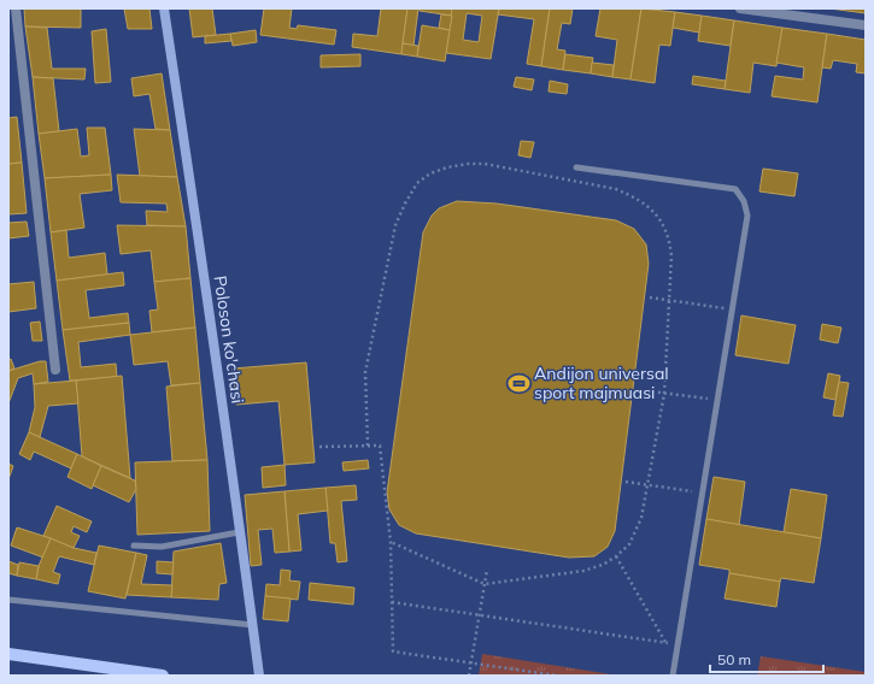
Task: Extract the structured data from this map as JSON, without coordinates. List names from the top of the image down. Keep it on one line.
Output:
{"streets":{"street":["Poloson ko'chasi"]},"places":{"sports":["Andijon universal sport majmuasi"]},"scale_bar":"50 m"}
